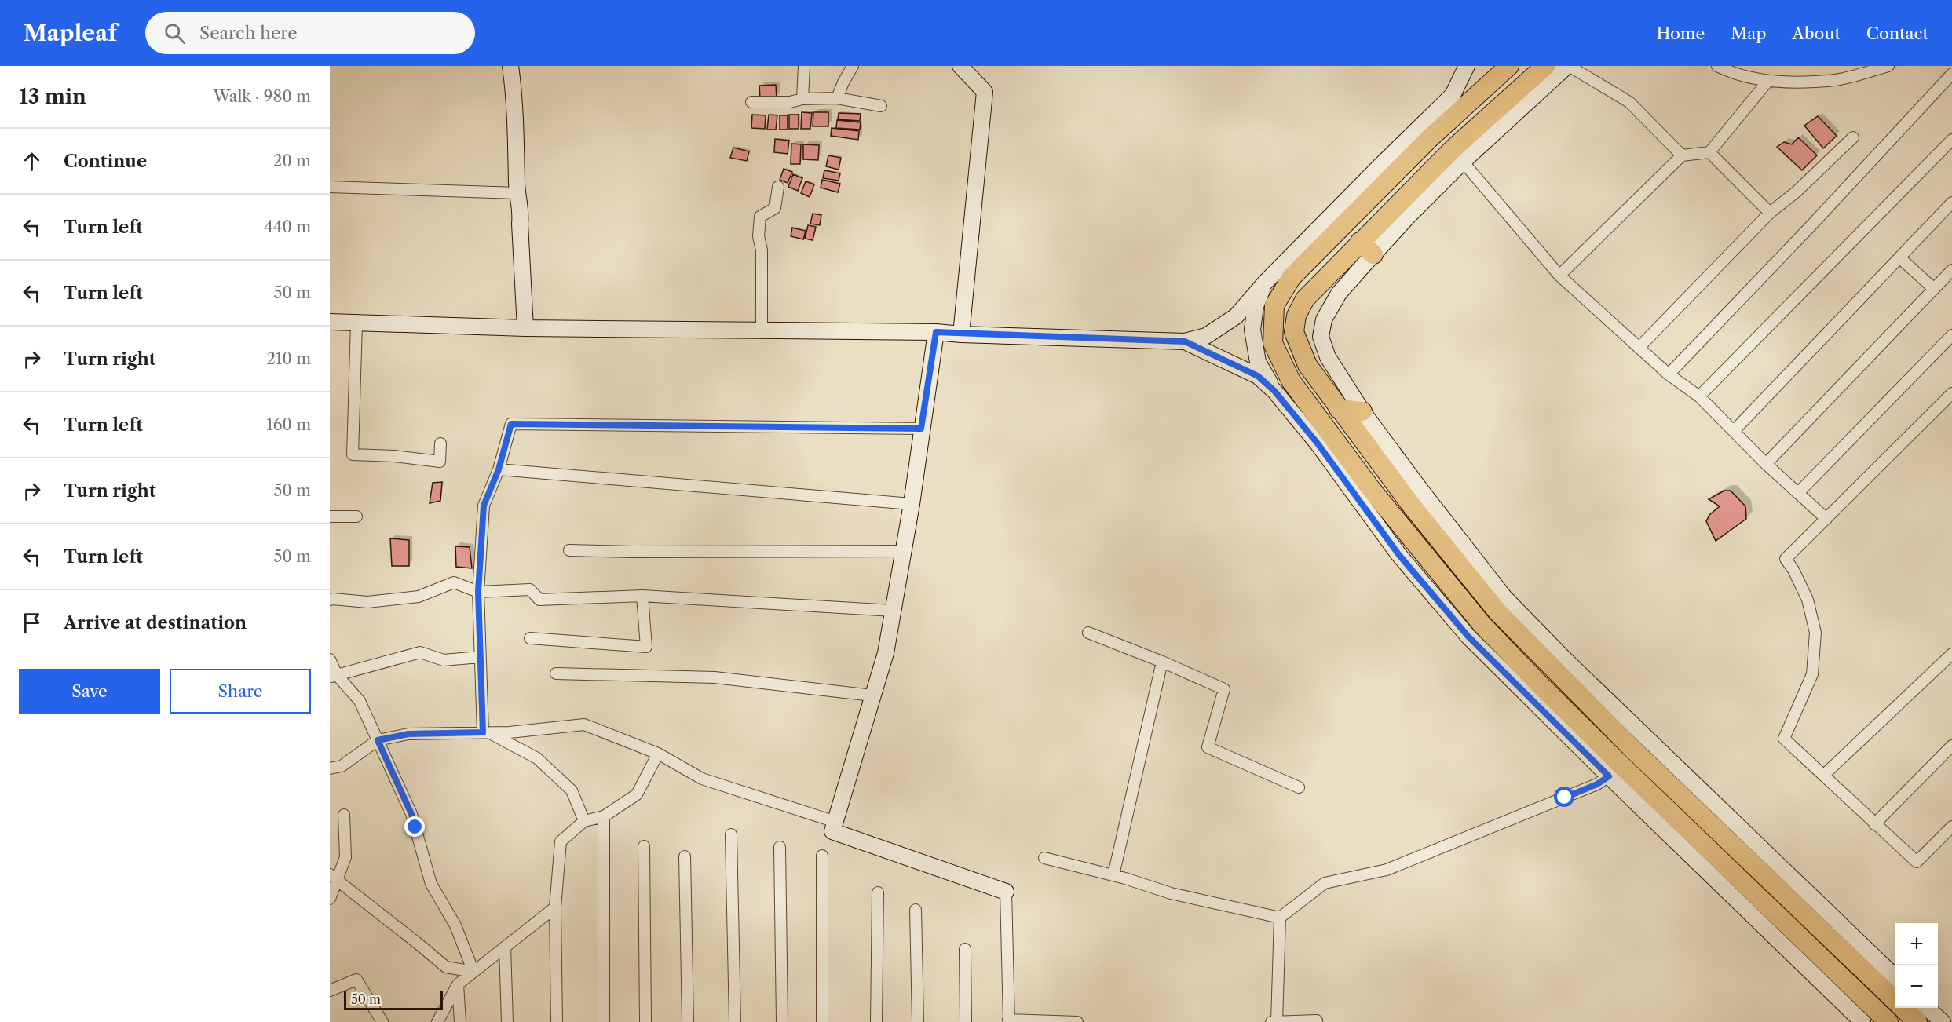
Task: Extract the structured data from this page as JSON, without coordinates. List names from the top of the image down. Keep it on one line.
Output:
{"scale_bar":"50 m","page":{"header":"Mapleaf","search":"Search here","nav":["Home","Map","About","Contact"],"heading":["13 min","Walk · 980 m"],"list":[["Continue","20 m"],["Turn left","440 m"],["Turn left","50 m"],["Turn right","210 m"],["Turn left","160 m"],["Turn right","50 m"],["Turn left","50 m"],"Arrive at destination"],"buttons":["Save","Share"],"map_buttons":["+","−"],"scale":"50 m"}}
